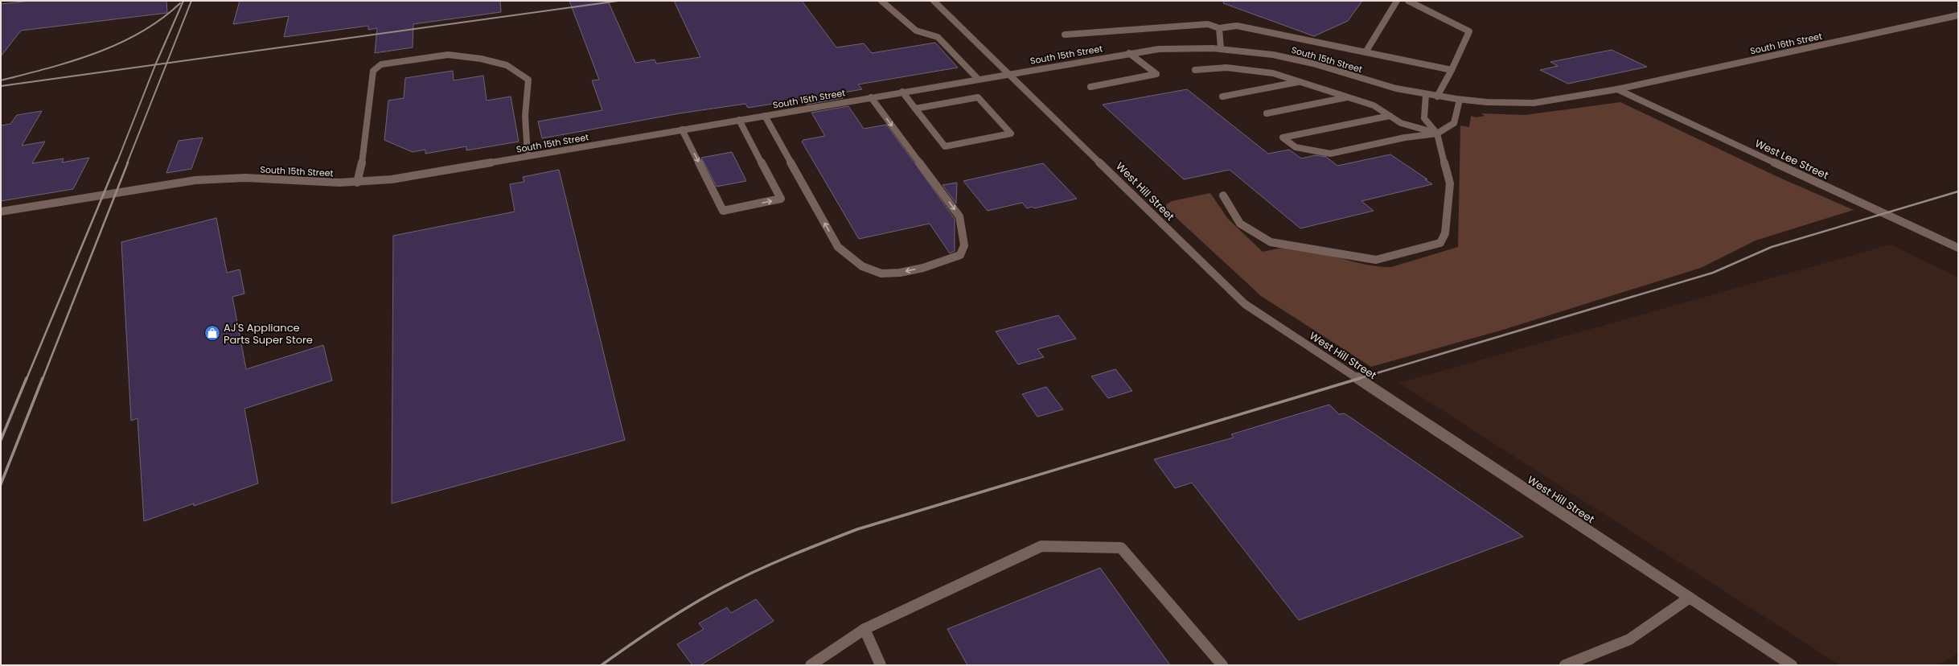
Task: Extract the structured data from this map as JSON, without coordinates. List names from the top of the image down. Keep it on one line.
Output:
{"streets":{"street":["South 16th Street","South 15th Street","West Lee Street","West Hill Street"]},"crossings":[["South 16th Street","South 15th Street"],["South 16th Street","West Lee Street"],["South 15th Street","West Lee Street"],["South 15th Street","West Hill Street"]],"places":{"shop":["AJ'S Appliance Parts Super Store"]}}
